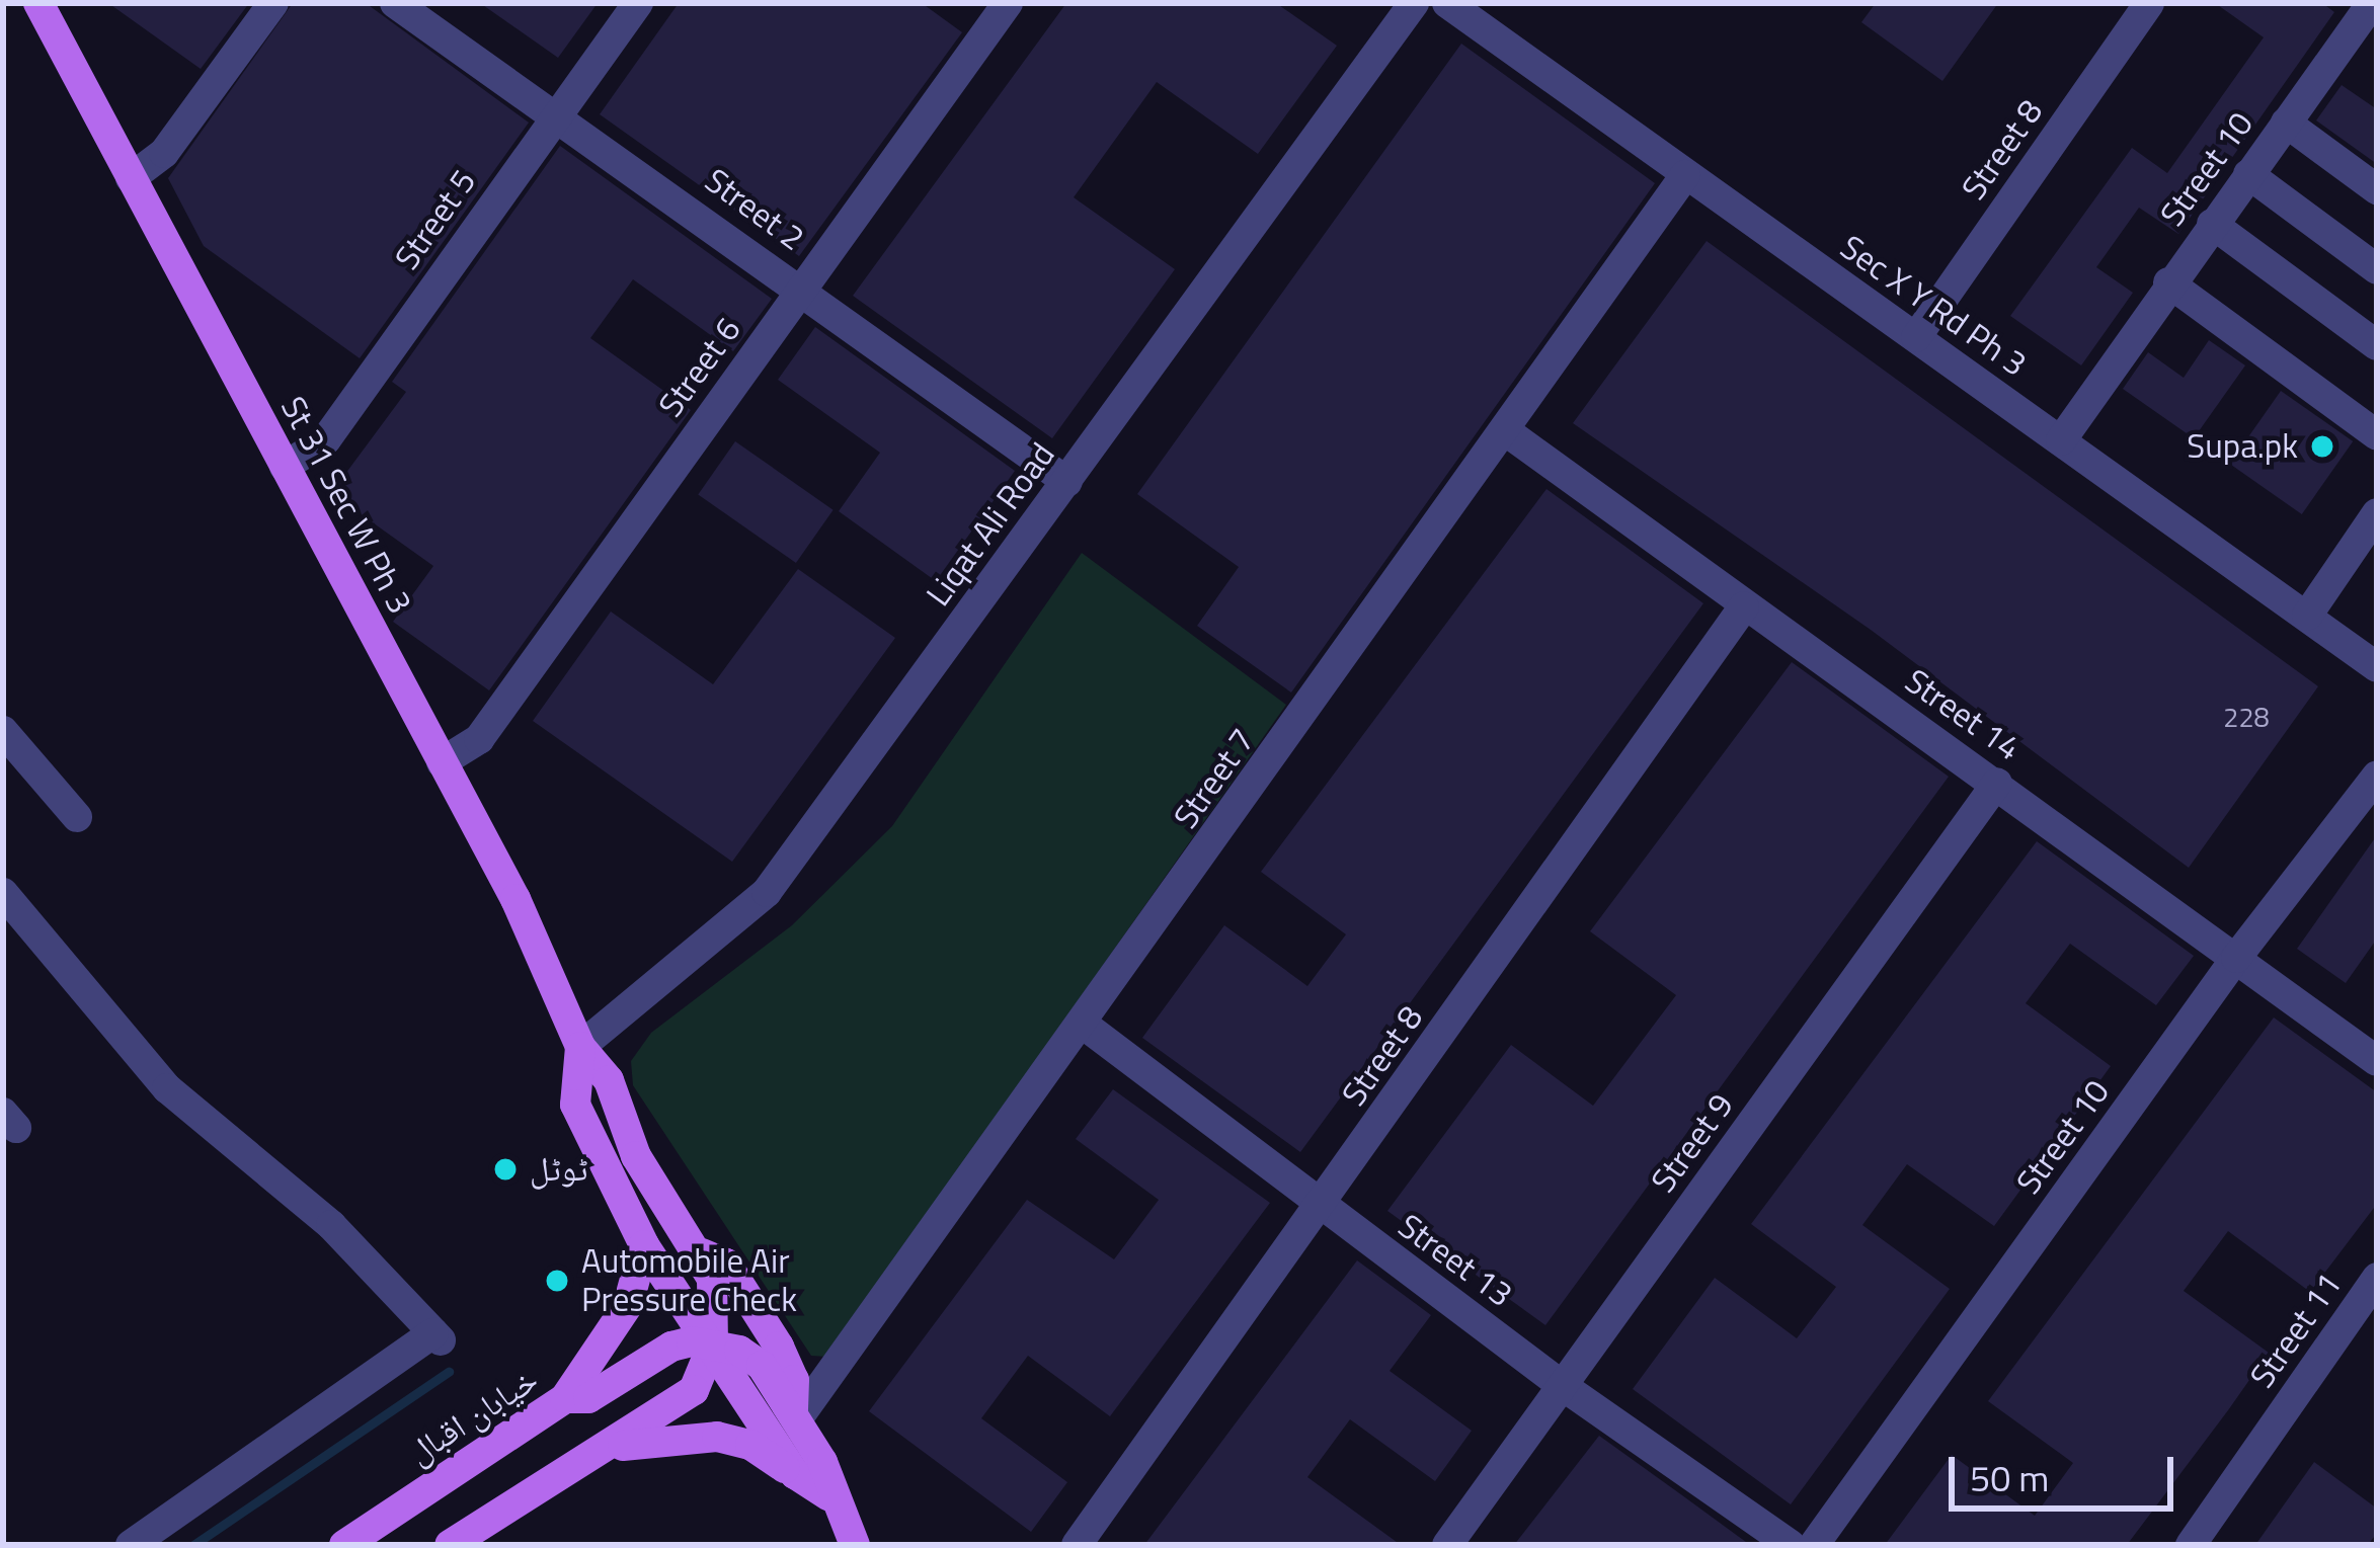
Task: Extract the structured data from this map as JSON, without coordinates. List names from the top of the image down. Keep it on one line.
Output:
{"streets":{"main road":["St 31 Sec W Ph 3","خیابان اقبال"],"street":["Street 8","Street 10","Street 2","Street 5","Sec X Y Rd Ph 3","Street 6","Liqat Ali Road","Street 14","Street 7","Street 9","Street 13","Street 11"]},"crossings":[["Street 8","Sec X Y Rd Ph 3"],["Street 8","Street 14"],["Street 8","Street 13"],["Street 10","Sec X Y Rd Ph 3"],["Street 10","Street 14"],["Street 2","Street 5"],["Street 2","Street 6"],["Street 2","Liqat Ali Road"],["Street 5","St 31 Sec W Ph 3"],["Sec X Y Rd Ph 3","Street 7"],["Street 6","St 31 Sec W Ph 3"],["St 31 Sec W Ph 3","Liqat Ali Road"],["St 31 Sec W Ph 3","خیابان اقبال"],["Street 14","Street 7"],["Street 14","Street 9"],["Street 7","Street 13"],["Street 9","Street 13"]],"places":["Supa.pk","ٹوٹل","Automobile Air Pressure Check"],"house_numbers":["228"],"scale_bar":"50 m"}
